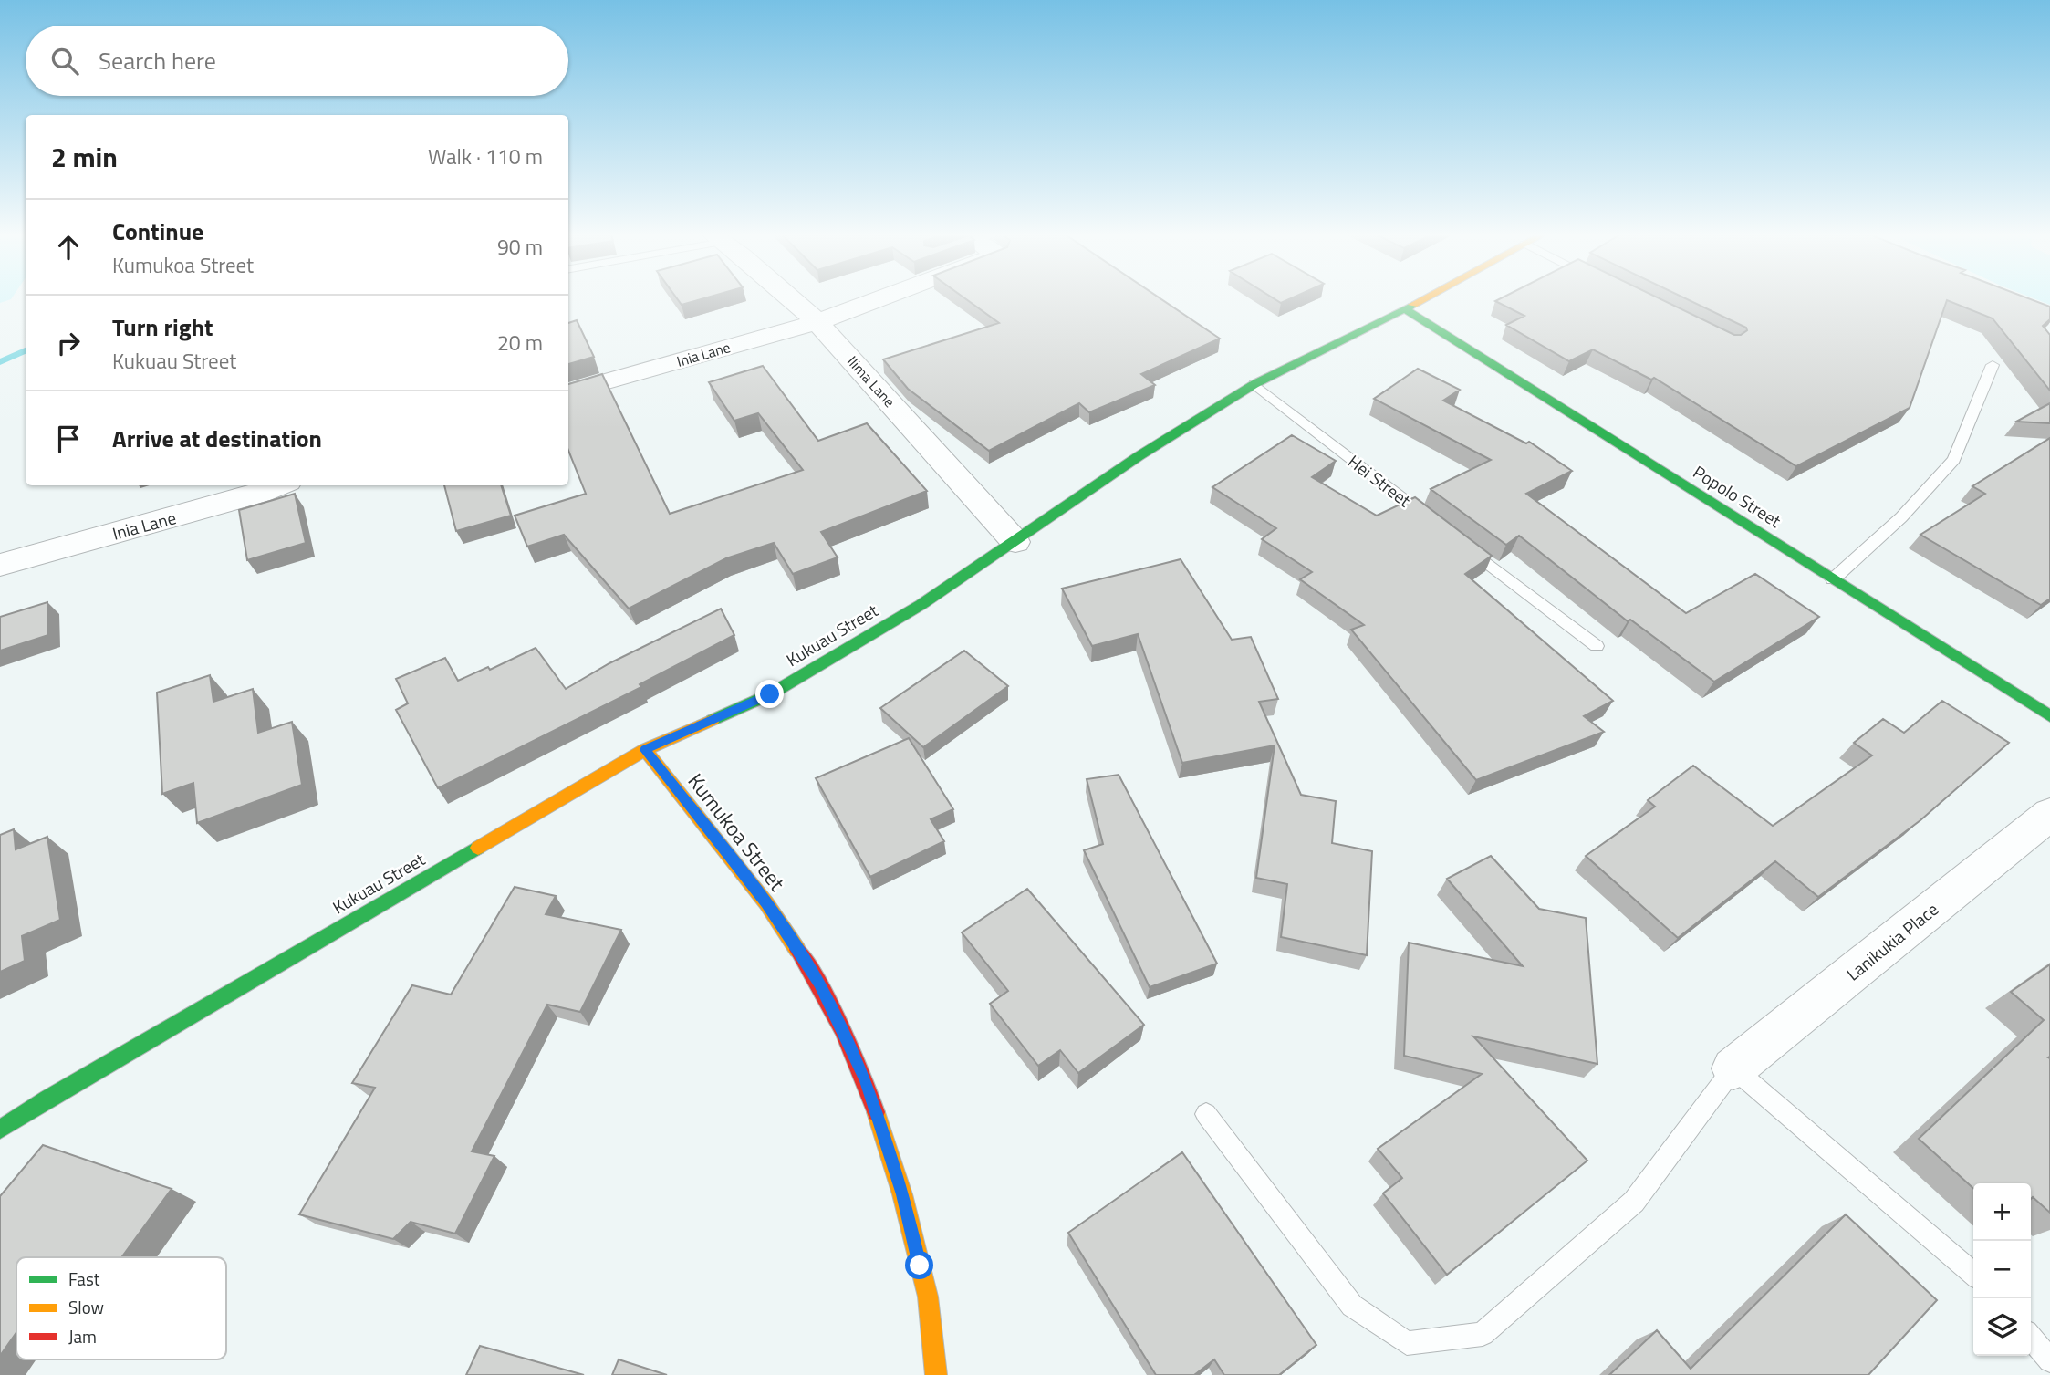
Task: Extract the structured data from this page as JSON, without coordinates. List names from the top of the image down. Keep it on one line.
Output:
{"streets":{"street":["Inia Lane","Ilima Lane","Popolo Street","Kukuau Street","Kumukoa Street","Lanikukia Place"],"lane":["Hei Street"]},"crossings":[["Inia Lane","Ilima Lane"],["Ilima Lane","Kukuau Street"],["Hei Street","Kukuau Street"],["Popolo Street","Kukuau Street"],["Kukuau Street","Kumukoa Street"]],"legend":["Fast","Slow","Jam"],"page":{"search":"Search here","heading":["2 min","Walk · 110 m"],"list":[["Continue","Kumukoa Street","90 m"],["Turn right","Kukuau Street","20 m"],"Arrive at destination"],"map_buttons":["+","−"]}}
